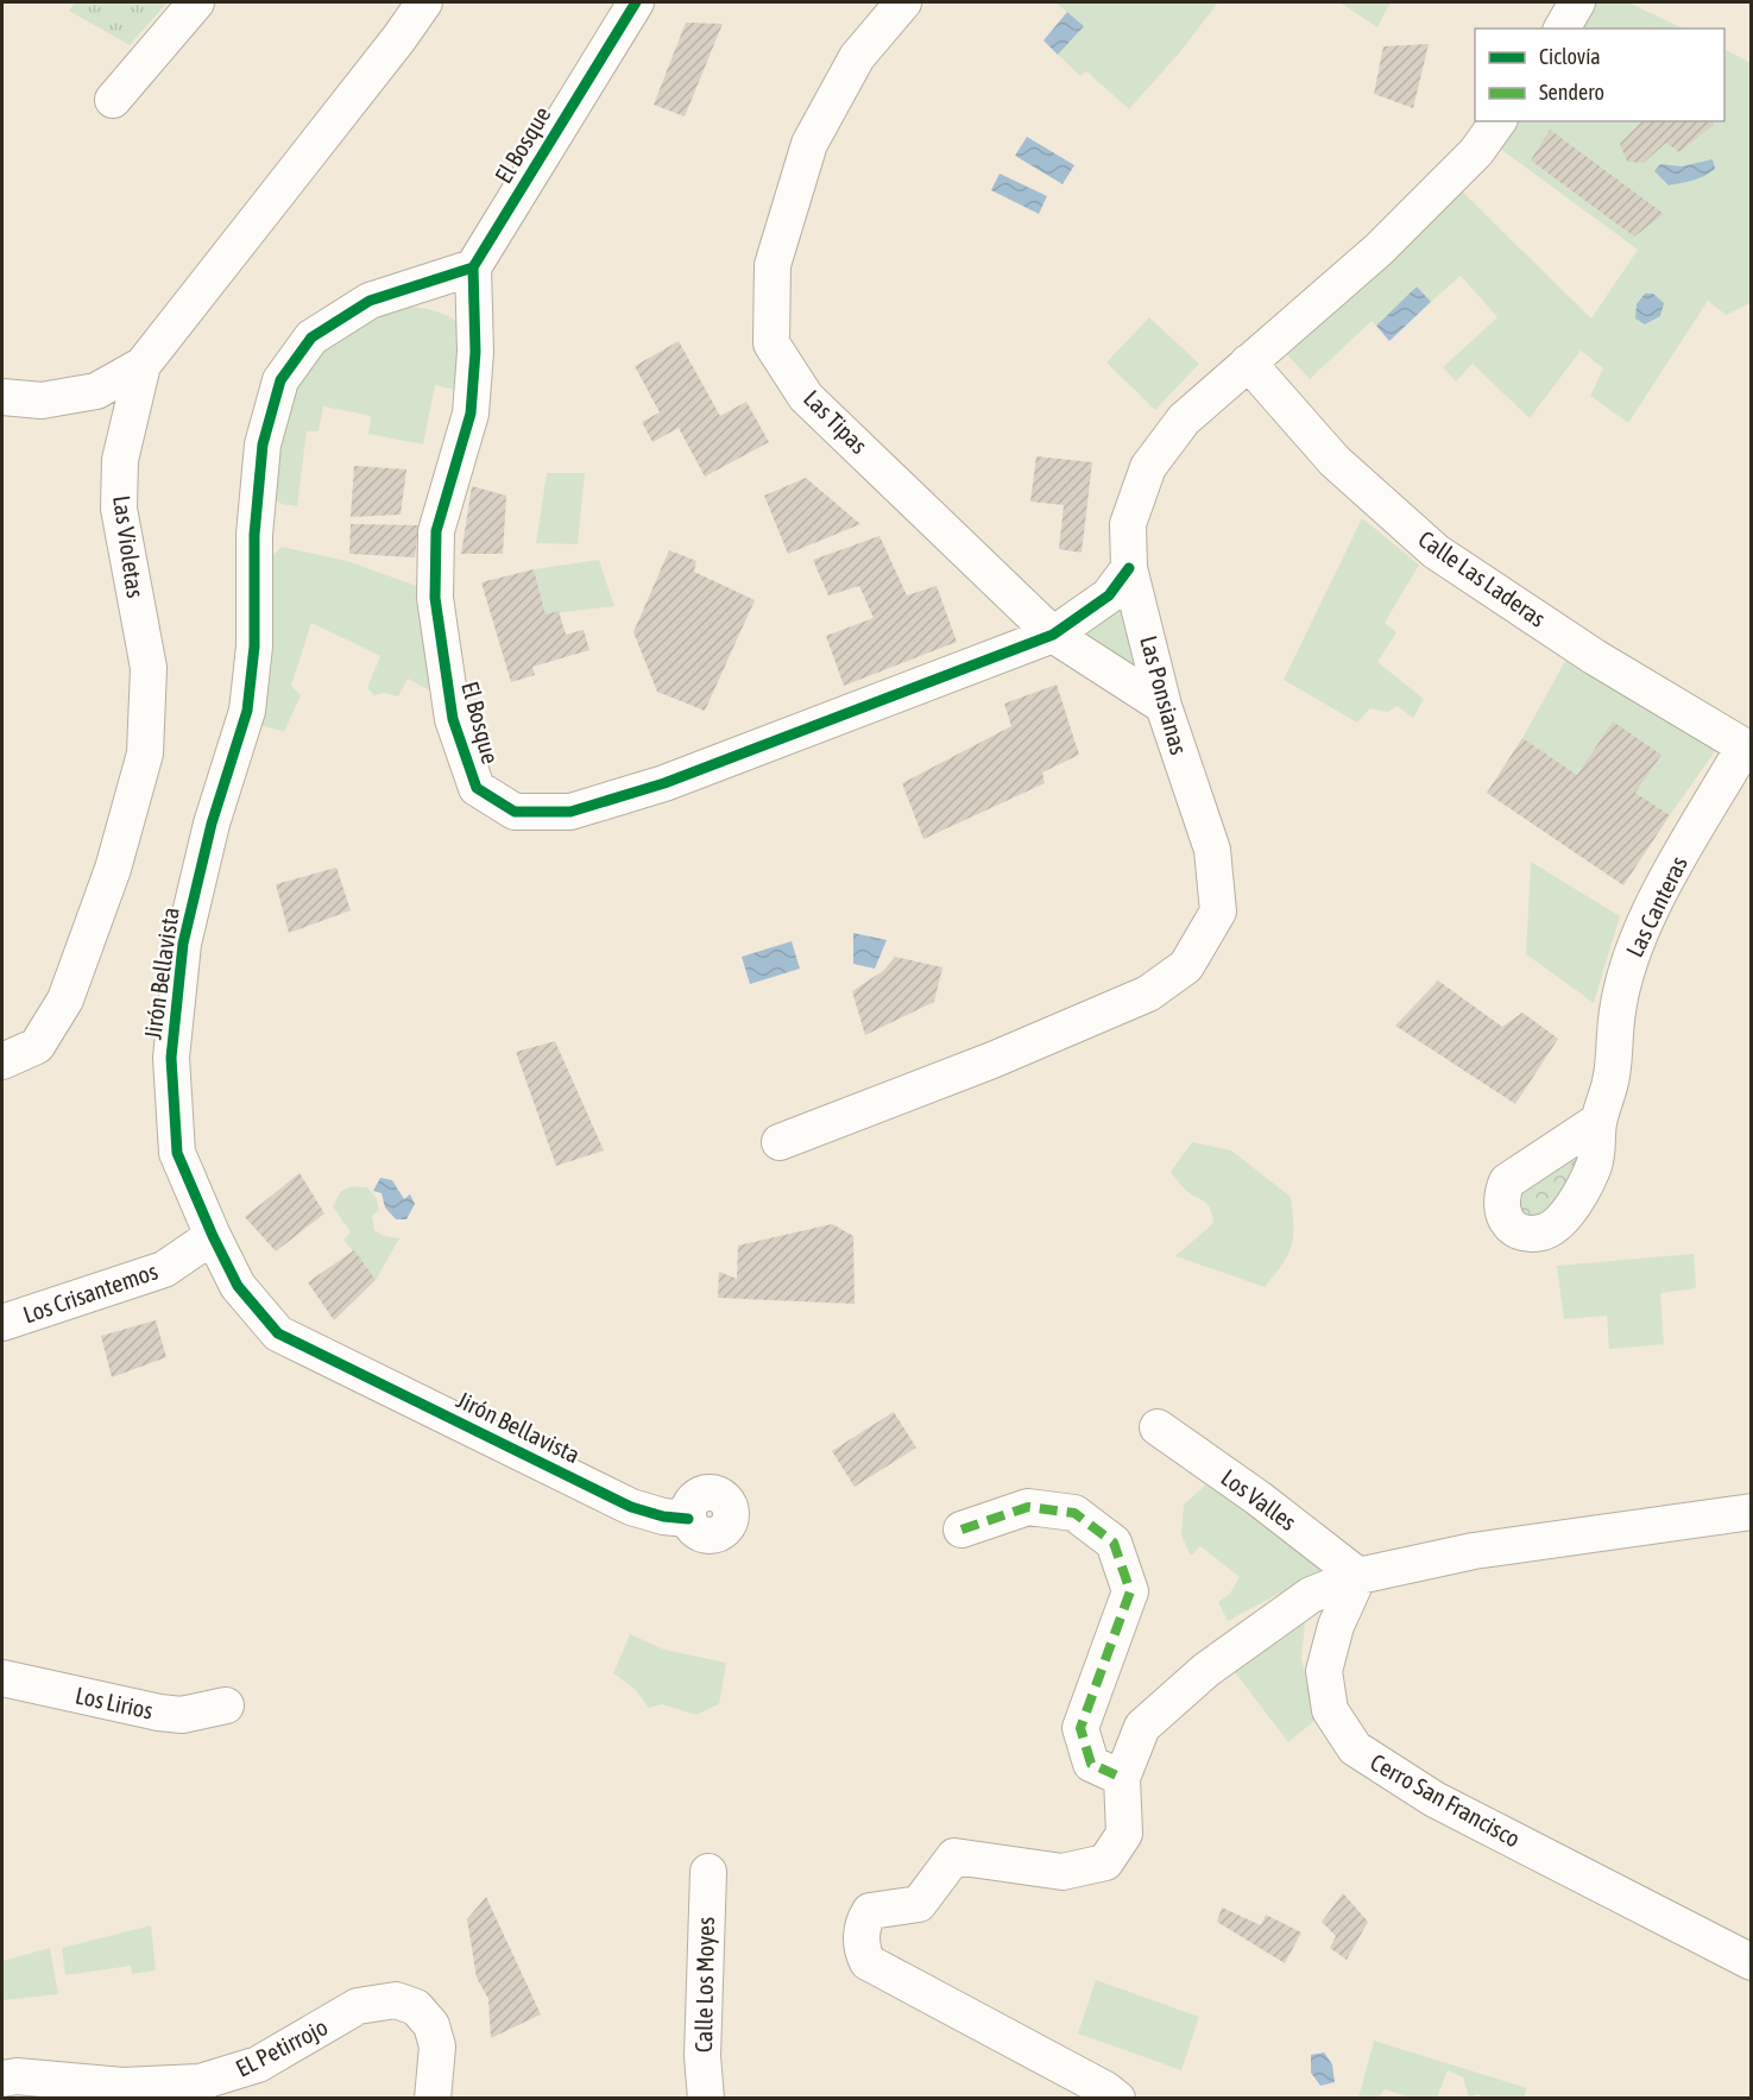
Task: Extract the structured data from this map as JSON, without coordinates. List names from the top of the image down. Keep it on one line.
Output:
{"streets":{"street":["El Bosque","Las Tipas","Las Violetas","Calle Las Laderas","Las Ponsianas","Las Canteras","Jirón Bellavista","Los Crisantemos","Los Valles","Los Lirios","Cerro San Francisco","Calle Los Moyes","EL Petirrojo"]},"crossings":[["El Bosque","Las Tipas"],["El Bosque","Las Ponsianas"],["El Bosque","Jirón Bellavista"],["Las Tipas","Las Ponsianas"],["Calle Las Laderas","Las Ponsianas"],["Calle Las Laderas","Las Canteras"],["Jirón Bellavista","Los Crisantemos"],["Los Valles","Cerro San Francisco"]],"legend":["Ciclovía","Sendero"]}
